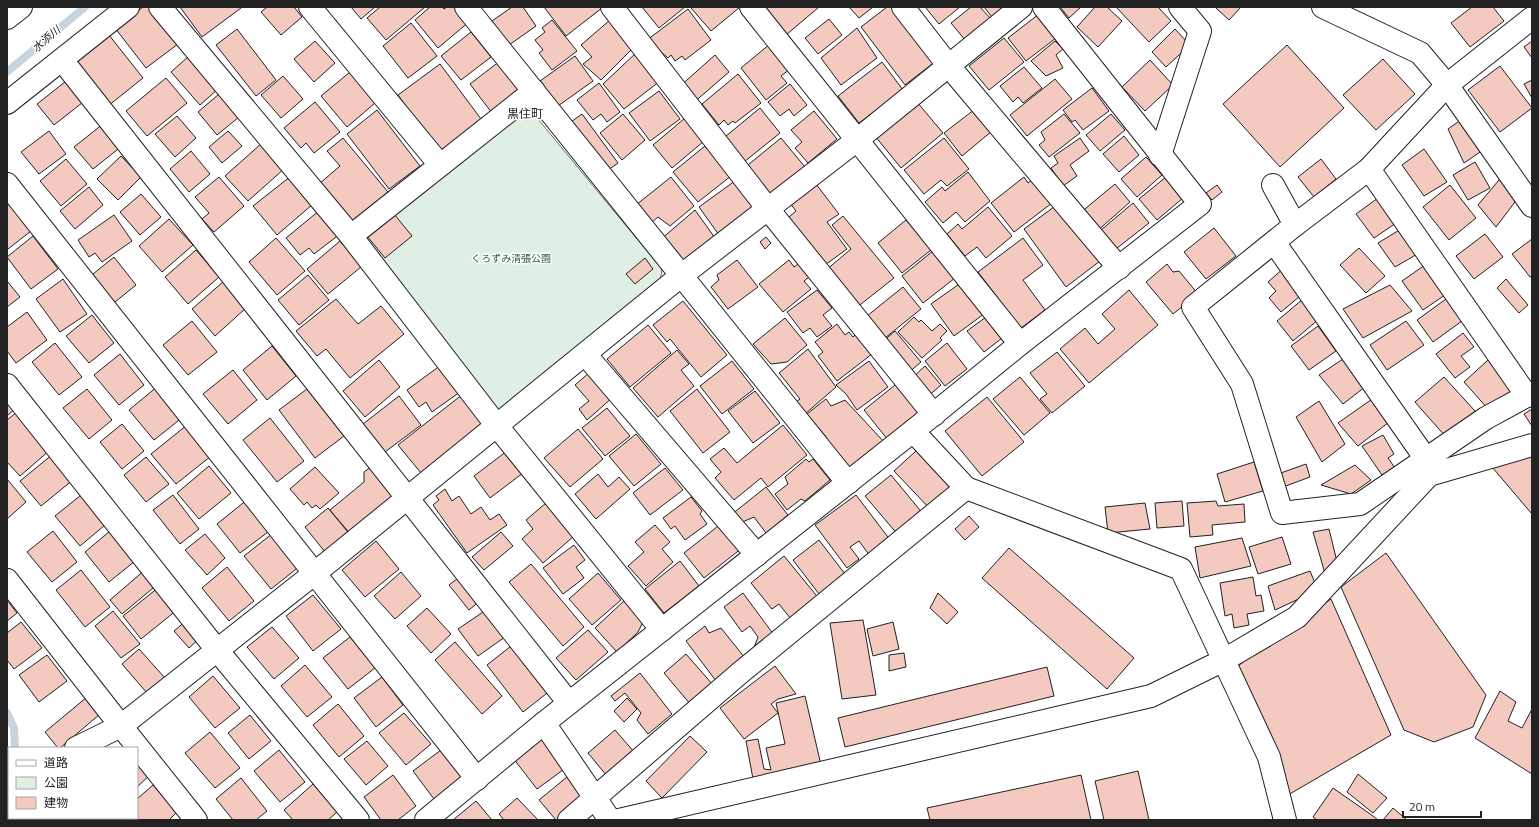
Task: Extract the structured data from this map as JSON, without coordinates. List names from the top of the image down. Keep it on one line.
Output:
{"districts":["黒住町"],"water":["水添川"],"parks":["くろずみ清張公園"],"legend":["道路","公園","建物"],"scale_bar":"20 m"}
